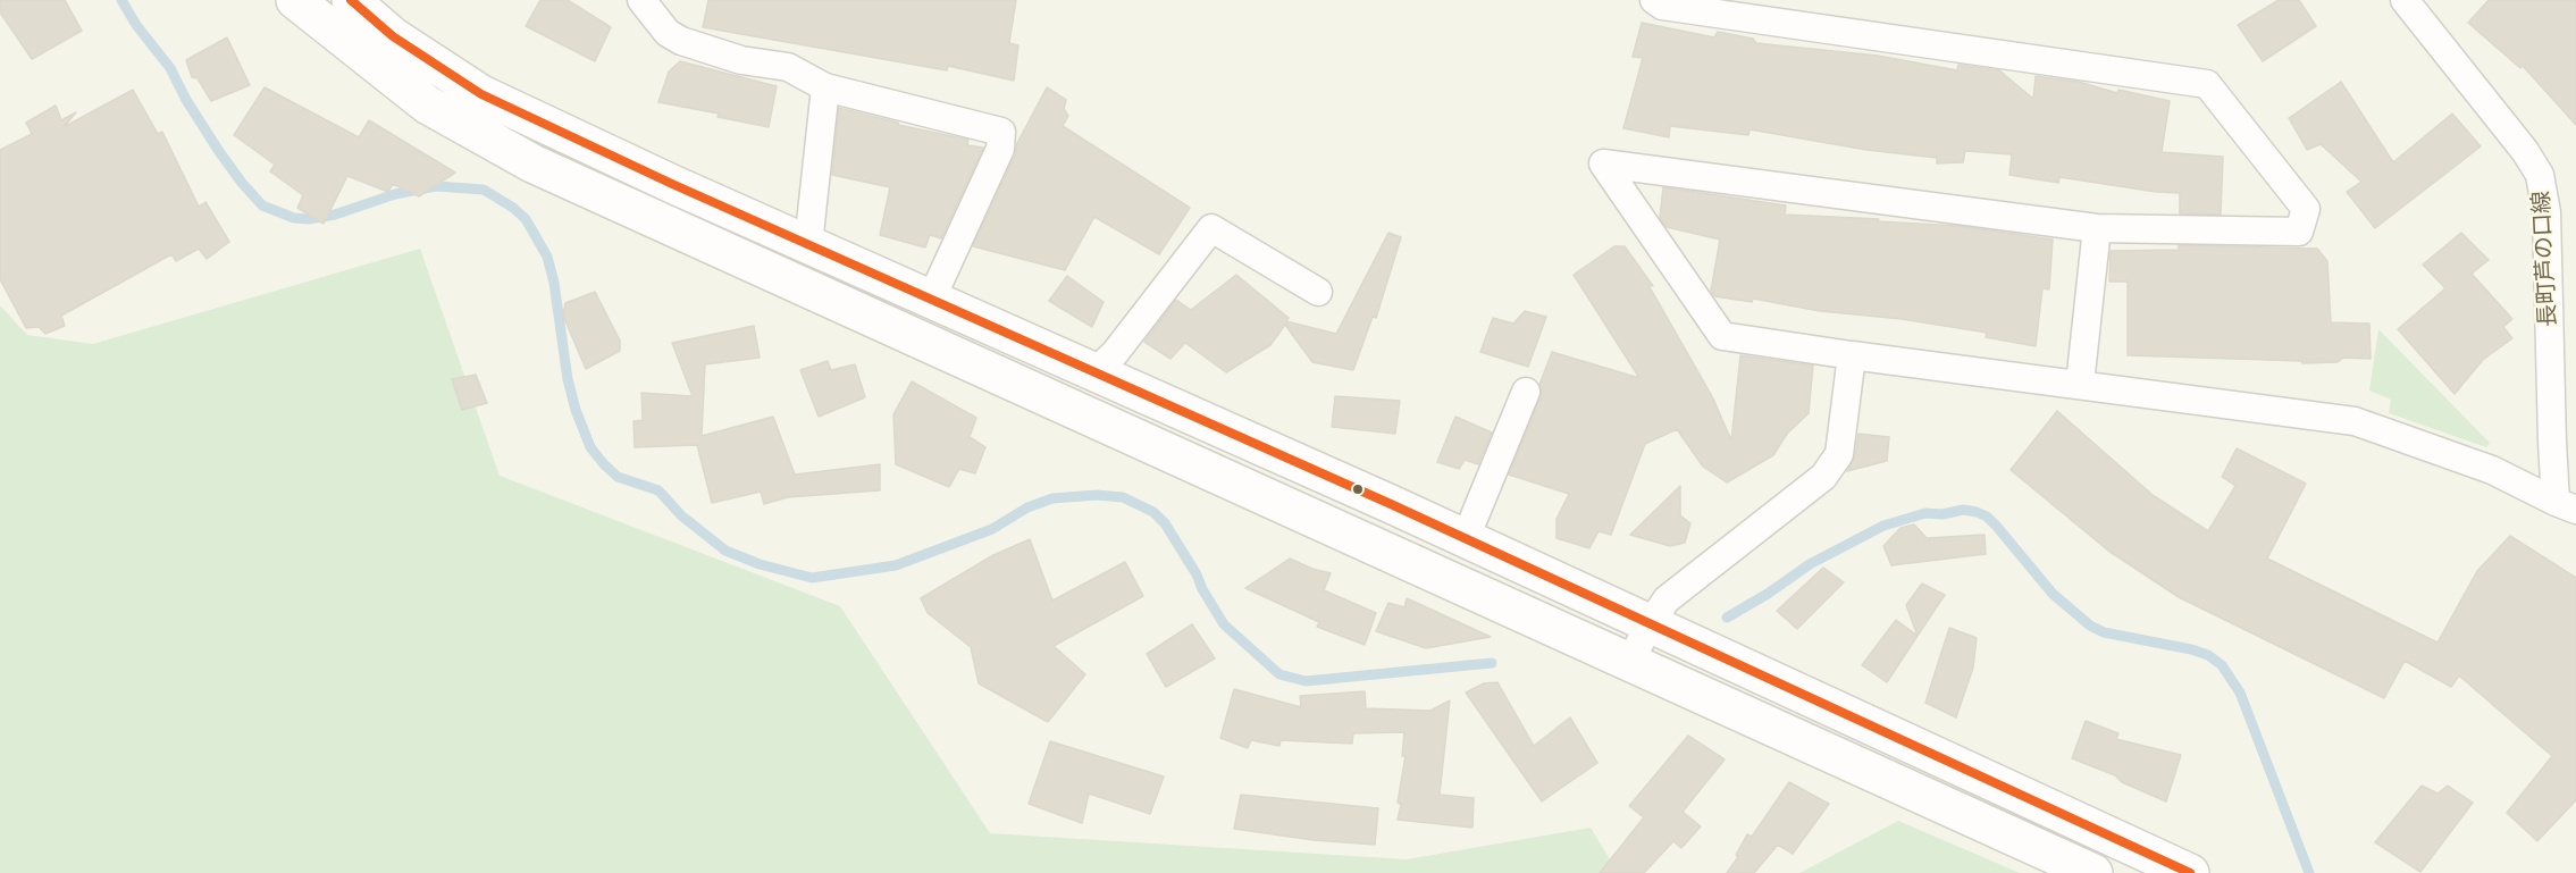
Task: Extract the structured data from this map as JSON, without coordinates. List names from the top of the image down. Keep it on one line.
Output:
{"streets":{"street":["長町芦の口線"]}}
